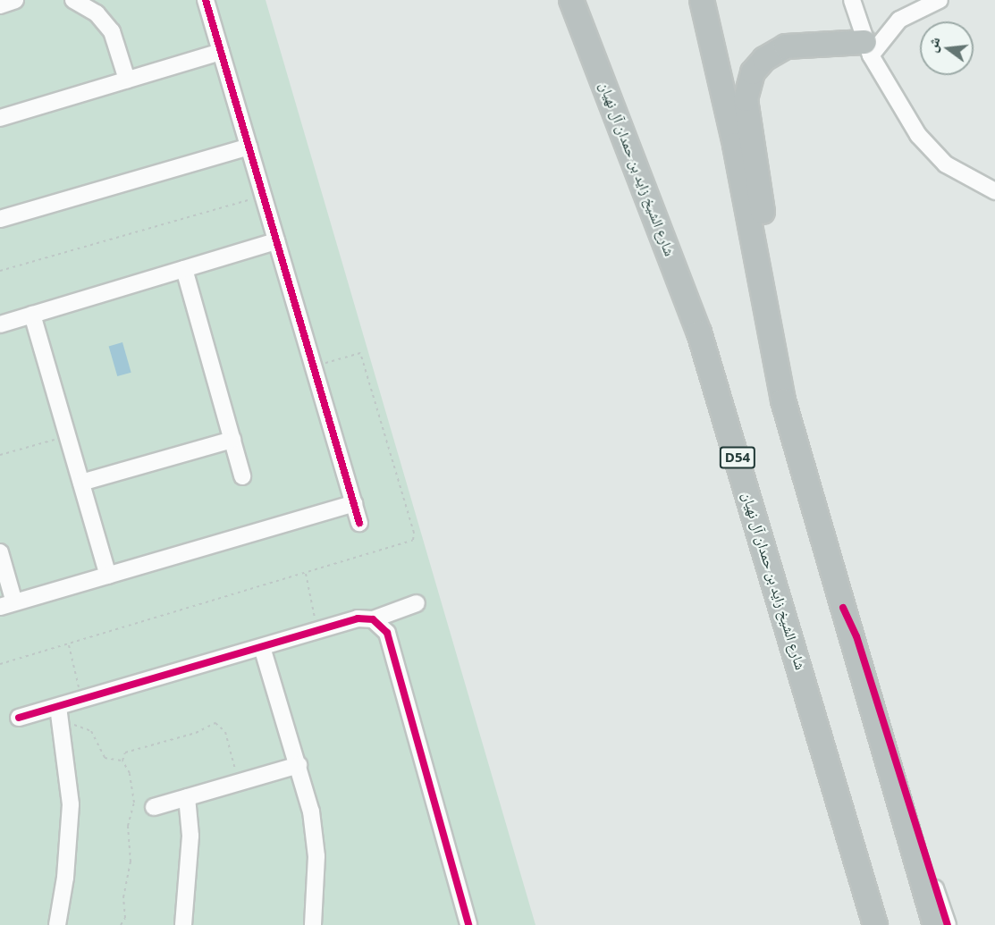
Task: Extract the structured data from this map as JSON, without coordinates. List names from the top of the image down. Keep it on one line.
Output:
{"streets":{"highway":["شارع الشيخ زايد بن حمدان آل نهيان","D54"]},"north":"left"}
